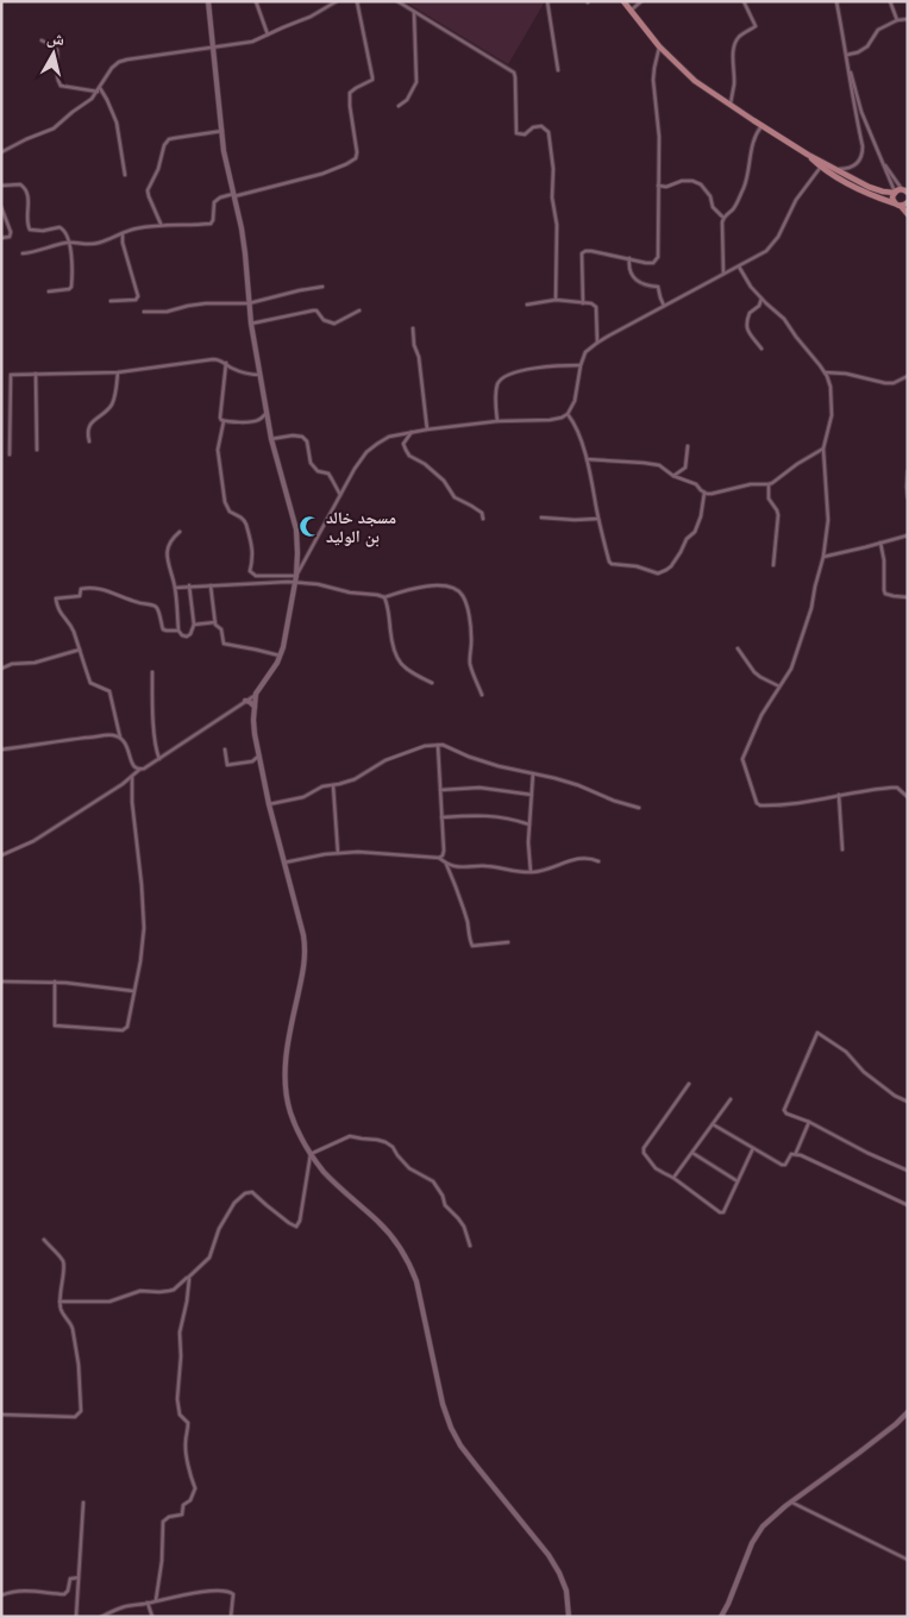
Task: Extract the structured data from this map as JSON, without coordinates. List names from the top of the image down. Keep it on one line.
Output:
{"places":{"mosque":["مسجد خالد بن الوليد"]},"north":"top"}
